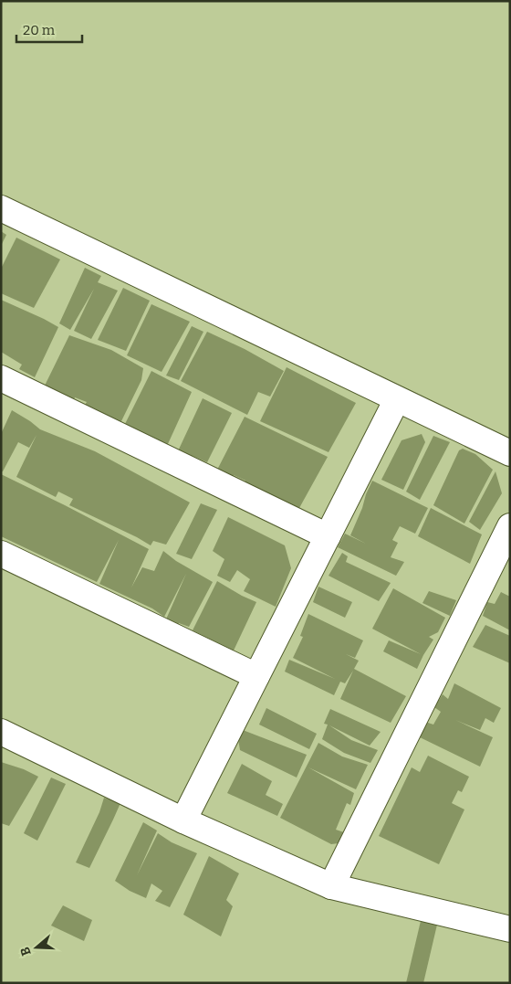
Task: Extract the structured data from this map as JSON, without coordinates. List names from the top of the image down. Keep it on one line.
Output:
{"scale_bar":"20 m","north":"left"}
